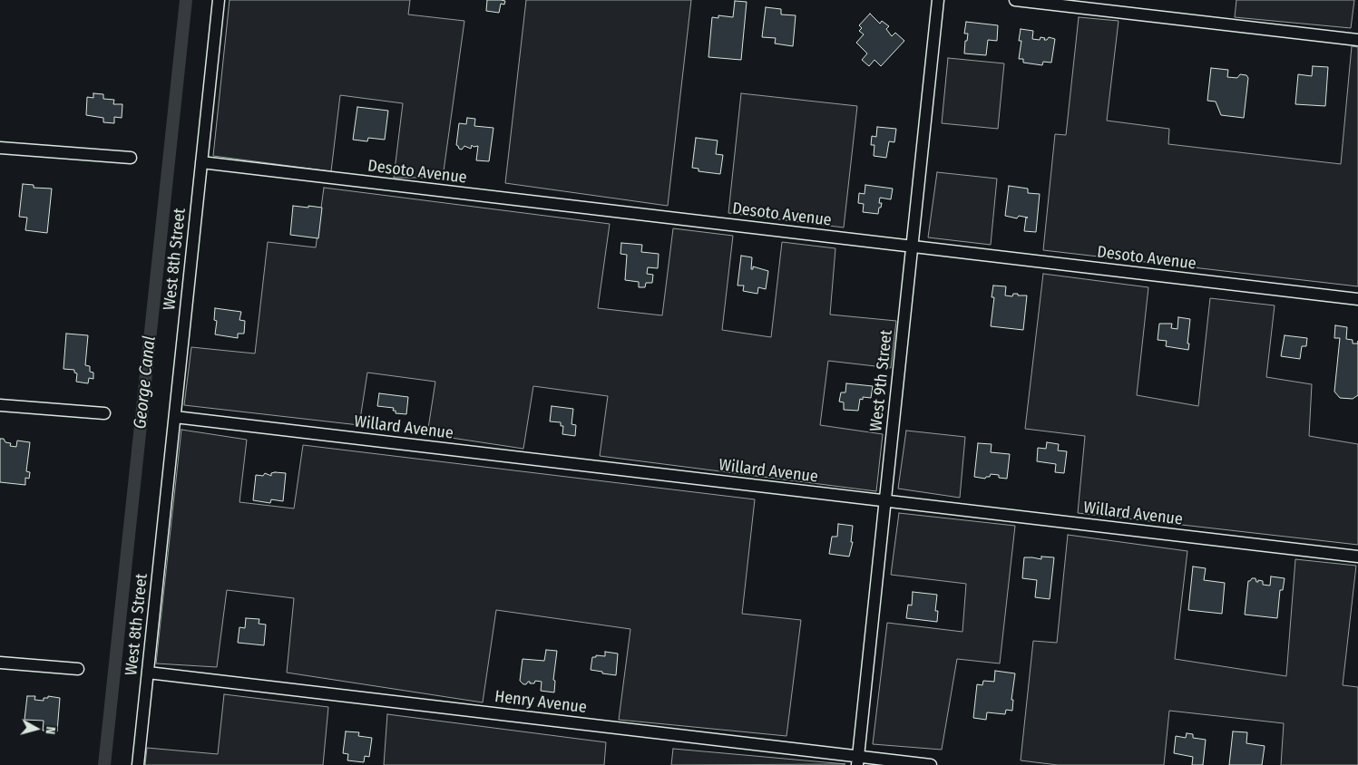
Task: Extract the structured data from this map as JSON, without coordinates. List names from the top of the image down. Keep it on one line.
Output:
{"streets":{"street":["Desoto Avenue","West 8th Street","West 9th Street","Willard Avenue","Henry Avenue"]},"crossings":[["Desoto Avenue","West 8th Street"],["Desoto Avenue","West 9th Street"],["West 8th Street","Willard Avenue"],["West 8th Street","Henry Avenue"],["West 9th Street","Willard Avenue"],["West 9th Street","Henry Avenue"]],"water":["George Canal"],"north":"right"}
